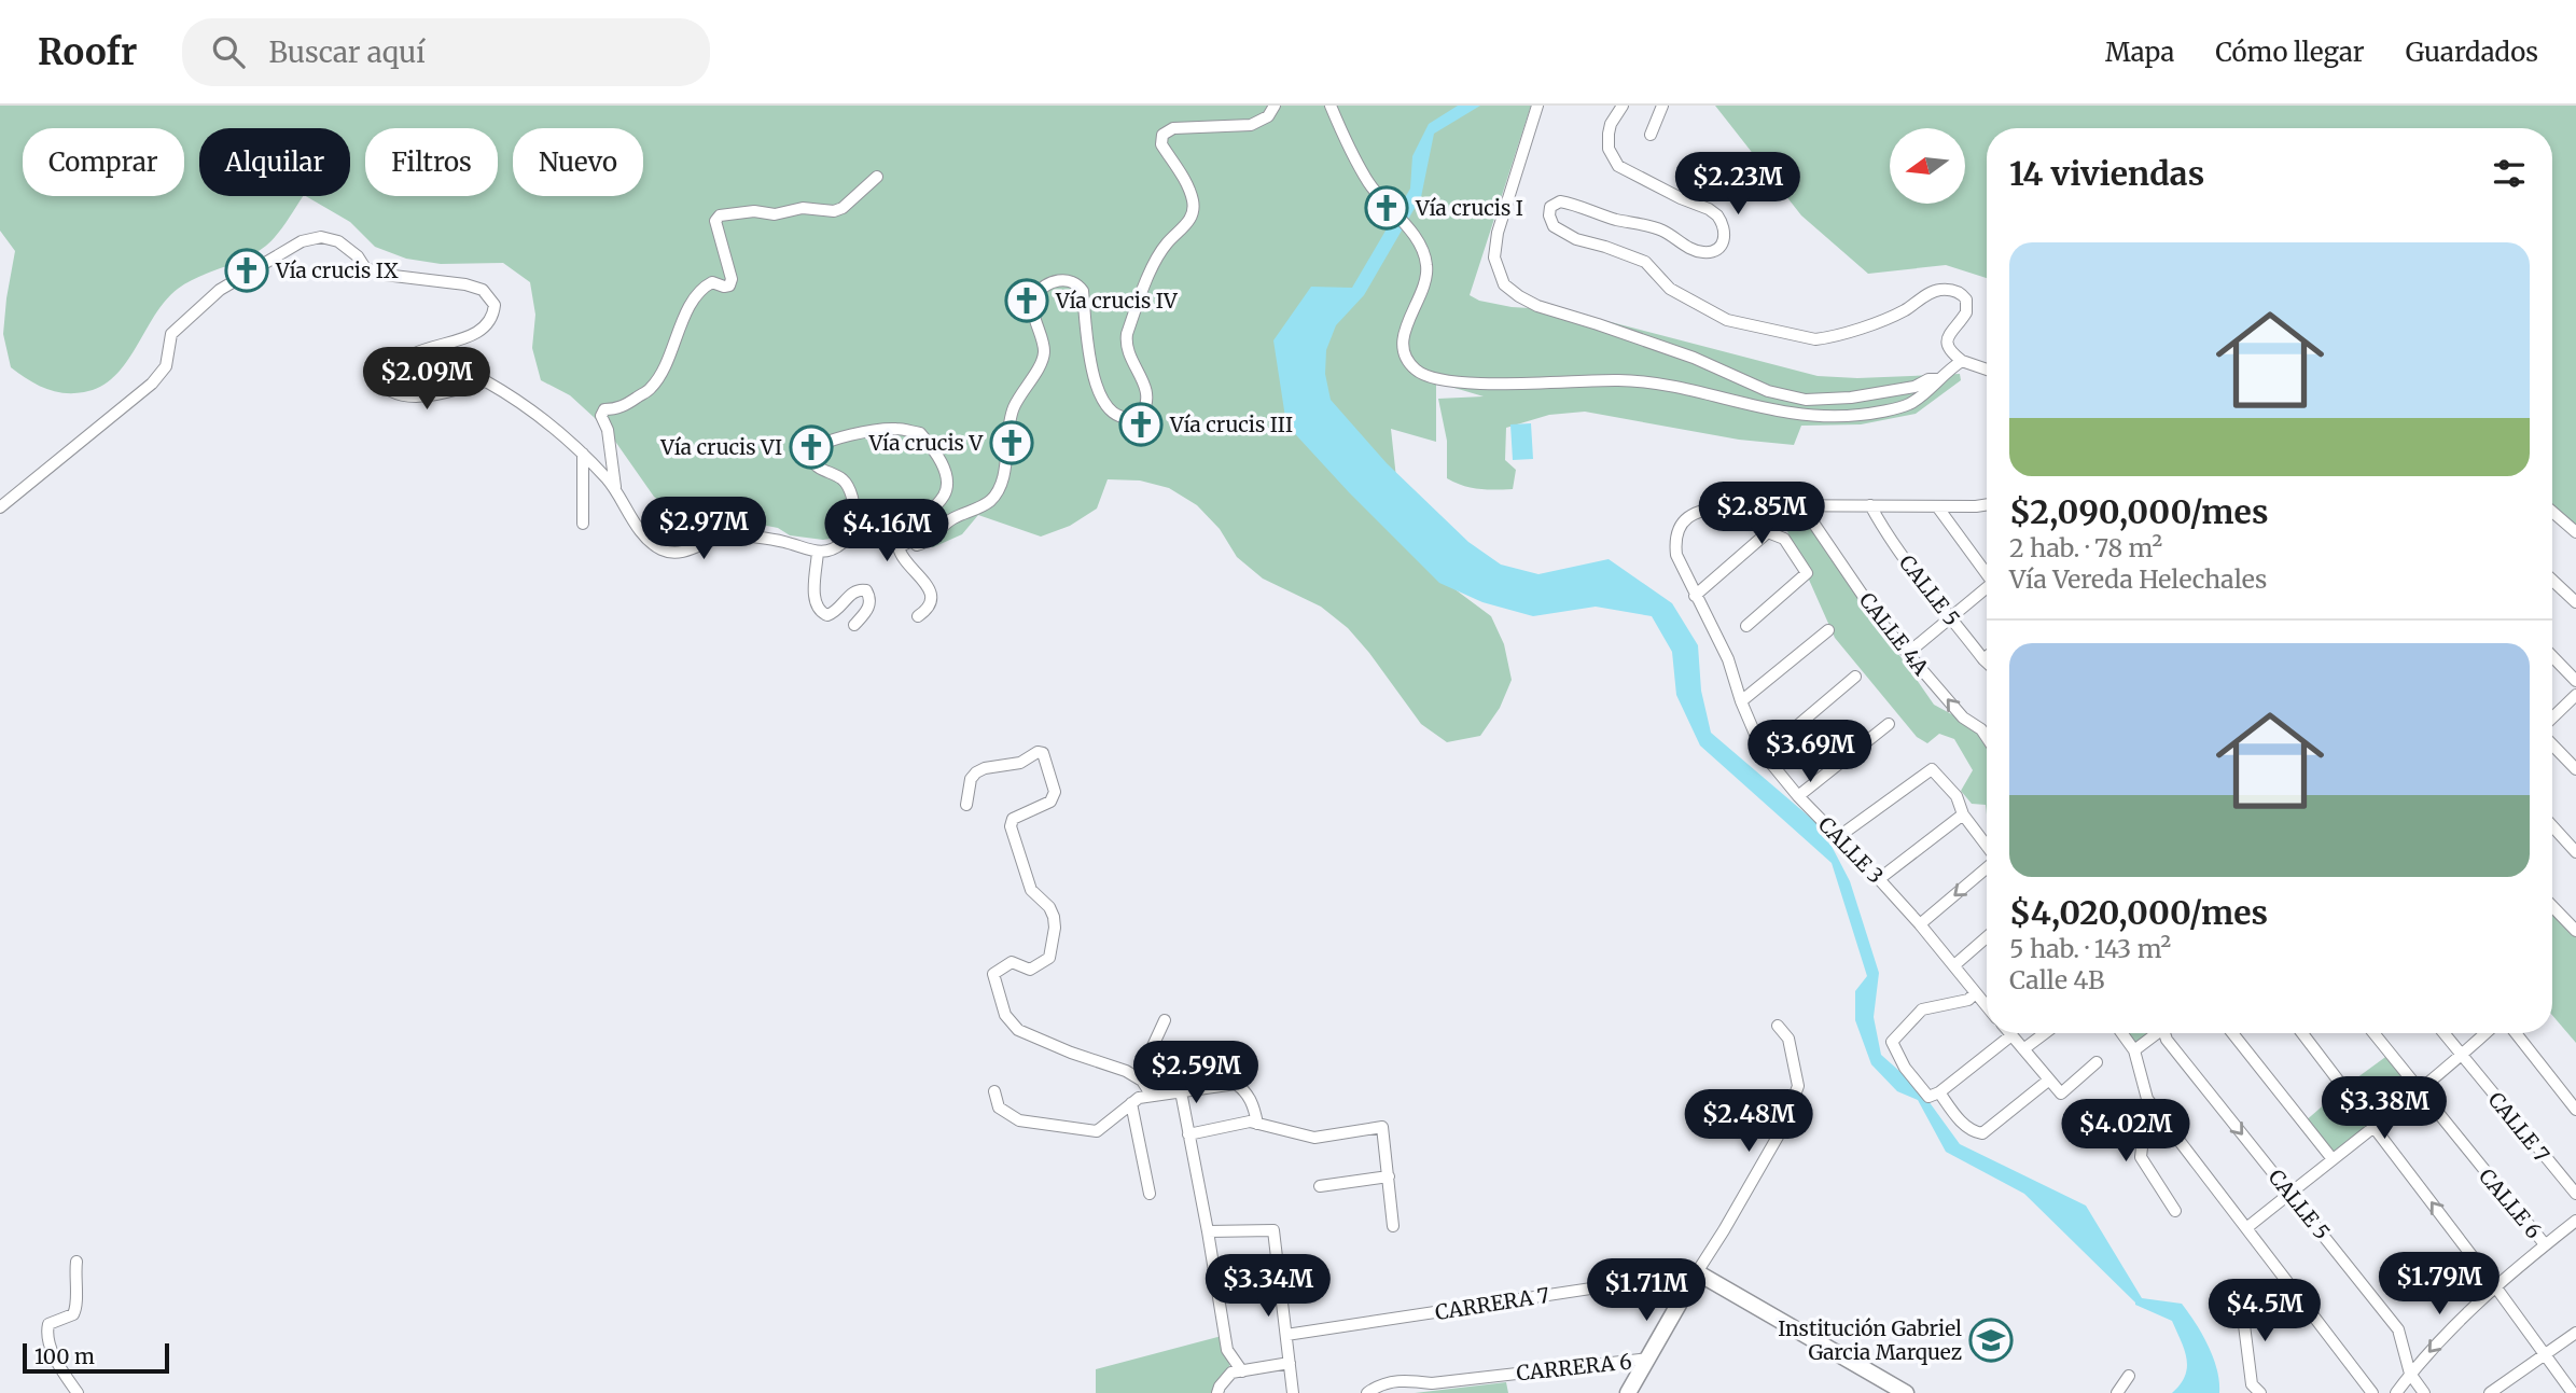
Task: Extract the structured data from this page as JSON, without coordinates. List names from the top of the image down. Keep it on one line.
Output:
{"streets":{"street":["CALLE 5","CALLE 4A","CALLE 3","CALLE 7","CALLE 6","CARRERA 7","CARRERA 6"]},"one_way":["CALLE 4A"],"places":{"church":["Vía crucis I","Vía crucis IX","Vía crucis IV","Vía crucis III","Vía crucis V","Vía crucis VI"],"school or university":["Institución Gabriel Garcia Marquez"]},"scale_bar":"100 m","north":"left","page":{"header":"Roofr","search":"Buscar aquí","nav":["Mapa","Cómo llegar","Guardados"],"chip":["Comprar","Alquilar","Filtros","Nuevo"],"heading":"14 viviendas","price":["$2.23M","$2.09M","$2.85M","$2.97M","$4.16M","$3.69M","$2.59M","$3.38M","$2.48M","$4.02M","$1.79M","$3.34M","$1.71M","$4.5M"],"list":[{"name":"$2,090,000/mes","note":"2 hab. · 78 m² · Vía Vereda Helechales"},{"name":"$4,020,000/mes","note":"5 hab. · 143 m² · Calle 4B"}],"scale":"100 m"}}
